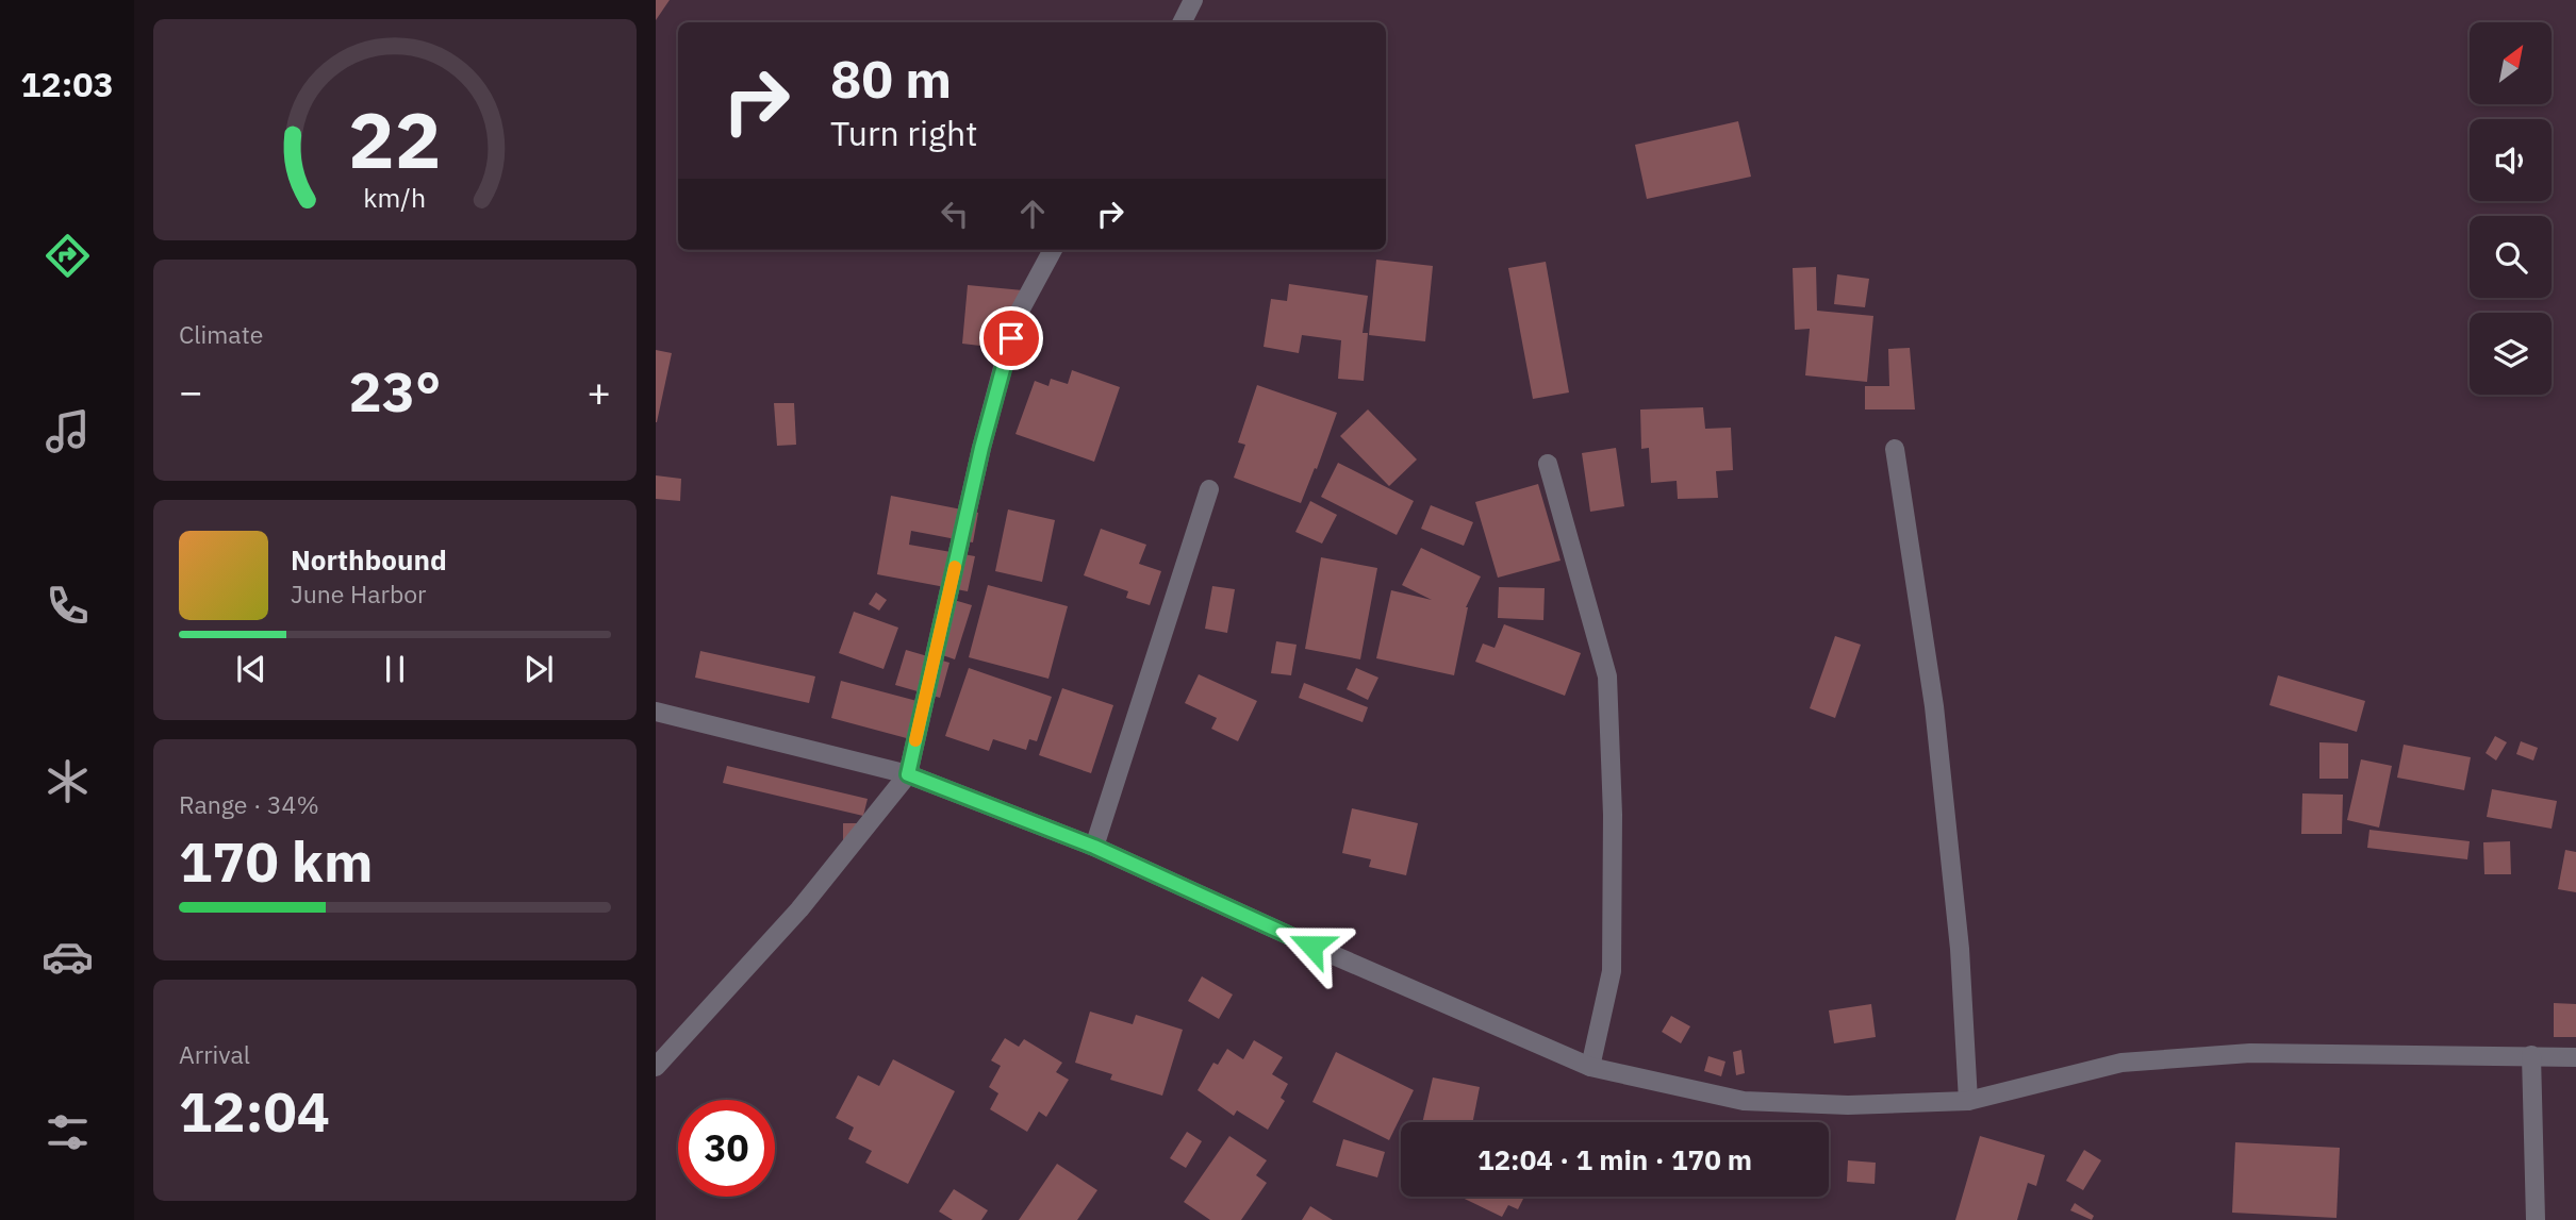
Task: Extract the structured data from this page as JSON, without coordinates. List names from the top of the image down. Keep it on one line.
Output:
{"north":"top right","page":{"tabs":"12:03","turn":["80 m","Turn right"],"tile":["Climate",["Range · 34%","170 km"],["Arrival","12:04"]],"heat":["−","23°","+"],"song":["Northbound","June Harbor"],"limit":"30","trip":"12:04 · 1 min · 170 m","gauge":["22","km/h"]}}
